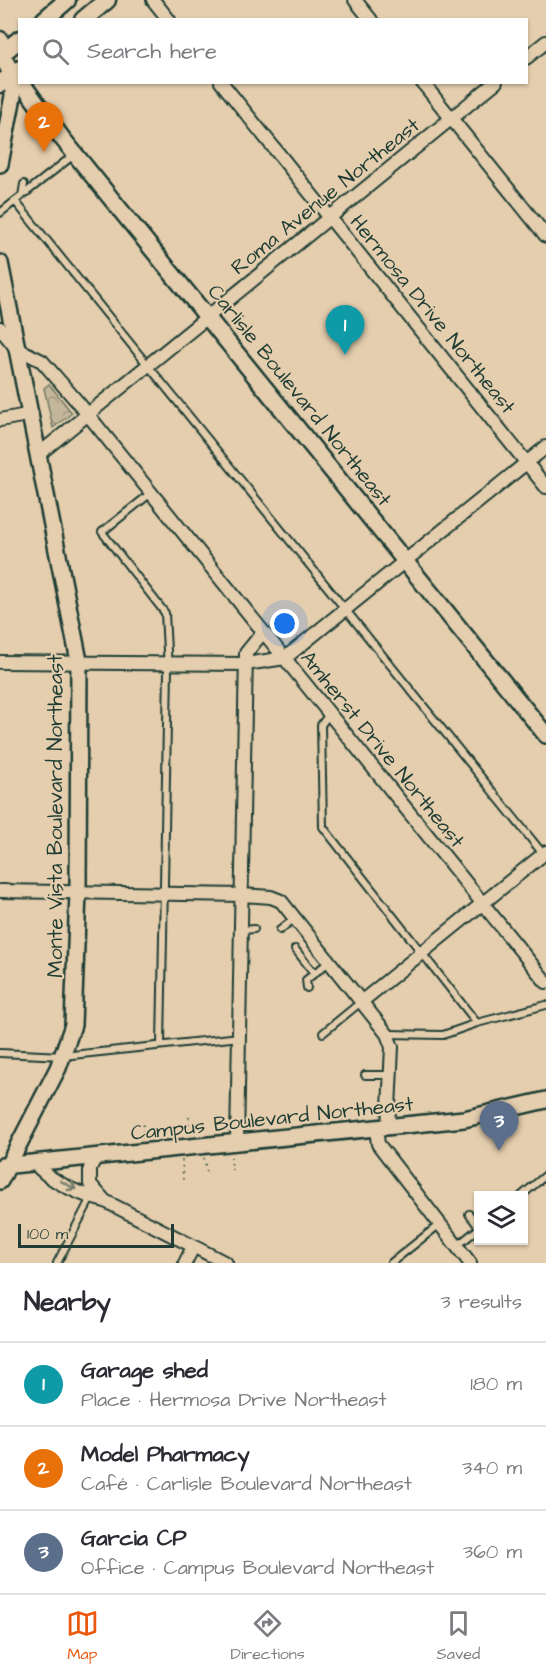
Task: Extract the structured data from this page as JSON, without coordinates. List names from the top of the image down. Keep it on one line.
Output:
{"streets":{"main road":["Carlisle Boulevard Northeast"],"street":["Roma Avenue Northeast","Hermosa Drive Northeast","Amherst Drive Northeast","Monte Vista Boulevard Northeast","Campus Boulevard Northeast"]},"crossings":[["Roma Avenue Northeast","Hermosa Drive Northeast"],["Roma Avenue Northeast","Carlisle Boulevard Northeast"],["Roma Avenue Northeast","Amherst Drive Northeast"],["Roma Avenue Northeast","Monte Vista Boulevard Northeast"],["Amherst Drive Northeast","Monte Vista Boulevard Northeast"],["Monte Vista Boulevard Northeast","Campus Boulevard Northeast"]],"scale_bar":"100 m","page":{"search":"Search here","pins":["2","1","3"],"scale":"100 m","heading":["Nearby","3 results"],"list":[{"mark":"1","name":"Garage shed","note":"Place · Hermosa Drive Northeast","value":"180 m"},{"mark":"2","name":"Model Pharmacy","note":"Café · Carlisle Boulevard Northeast","value":"340 m"},{"mark":"3","name":"Garcia CP","note":"Office · Campus Boulevard Northeast","value":"360 m"}],"nav":["Map","Directions","Saved"]}}
